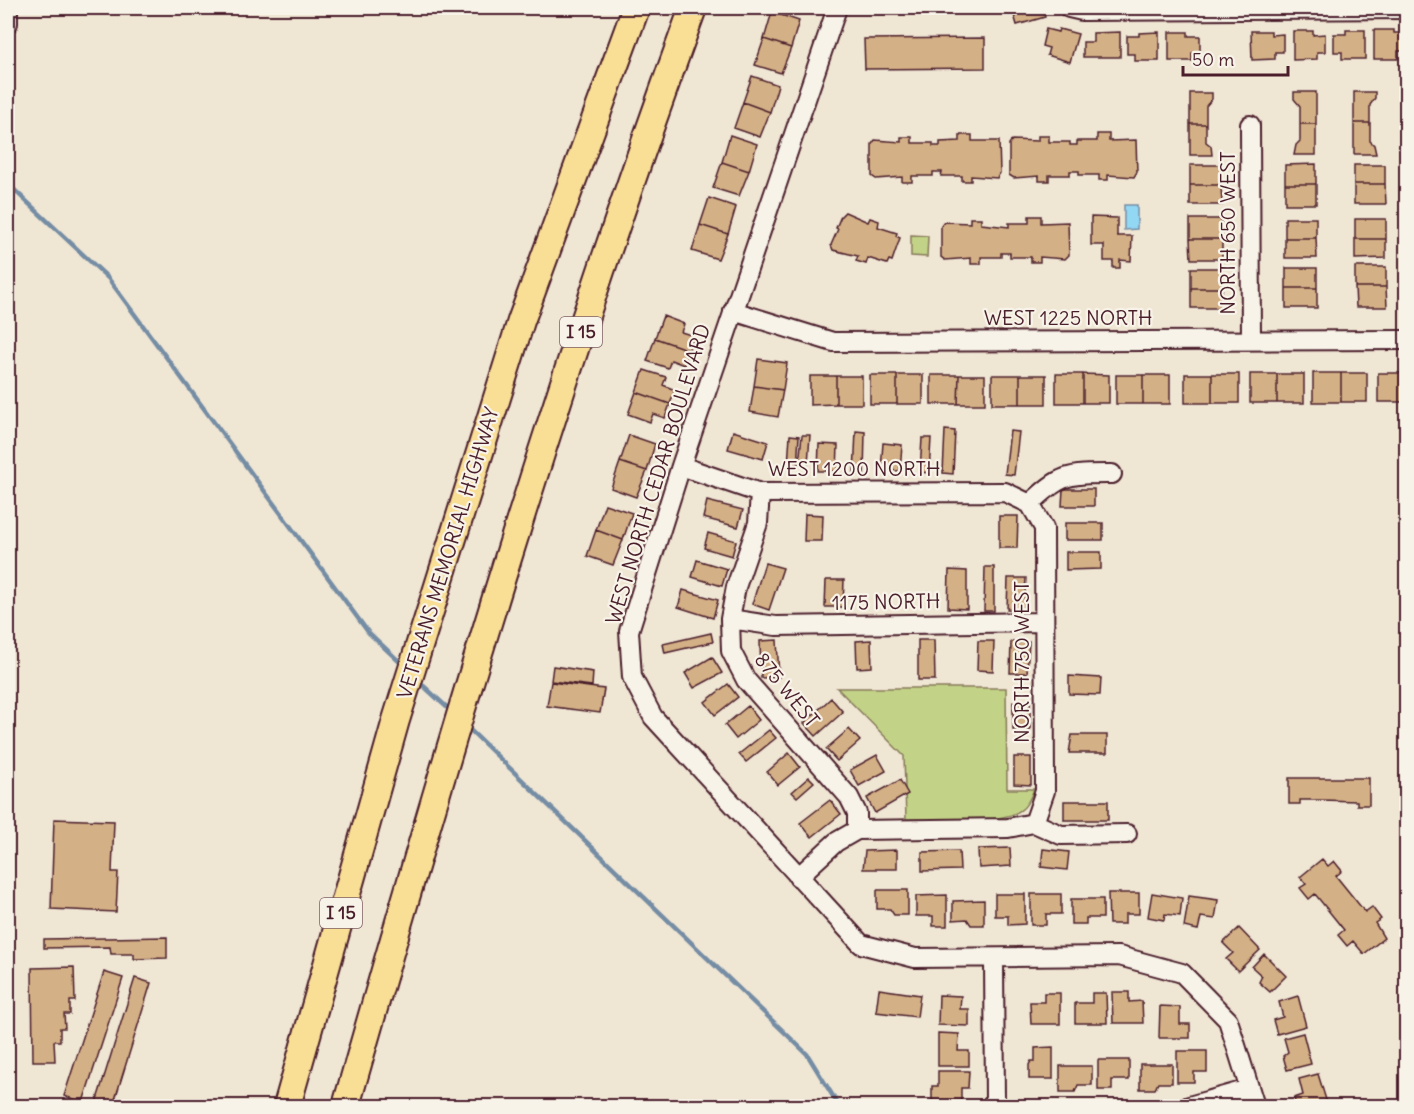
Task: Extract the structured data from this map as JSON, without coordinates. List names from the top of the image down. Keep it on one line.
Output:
{"streets":{"highway":["I 15","VETERANS MEMORIAL HIGHWAY"],"street":["NORTH 650 WEST","WEST 1225 NORTH","WEST 1200 NORTH","WEST NORTH CEDAR BOULEVARD","1175 NORTH","NORTH 750 WEST","875 WEST"]},"crossings":[["NORTH 650 WEST","WEST 1225 NORTH"],["WEST 1225 NORTH","WEST NORTH CEDAR BOULEVARD"],["WEST 1200 NORTH","WEST NORTH CEDAR BOULEVARD"],["WEST 1200 NORTH","NORTH 750 WEST"],["WEST 1200 NORTH","875 WEST"],["1175 NORTH","NORTH 750 WEST"],["1175 NORTH","875 WEST"]],"scale_bar":"50 m"}
